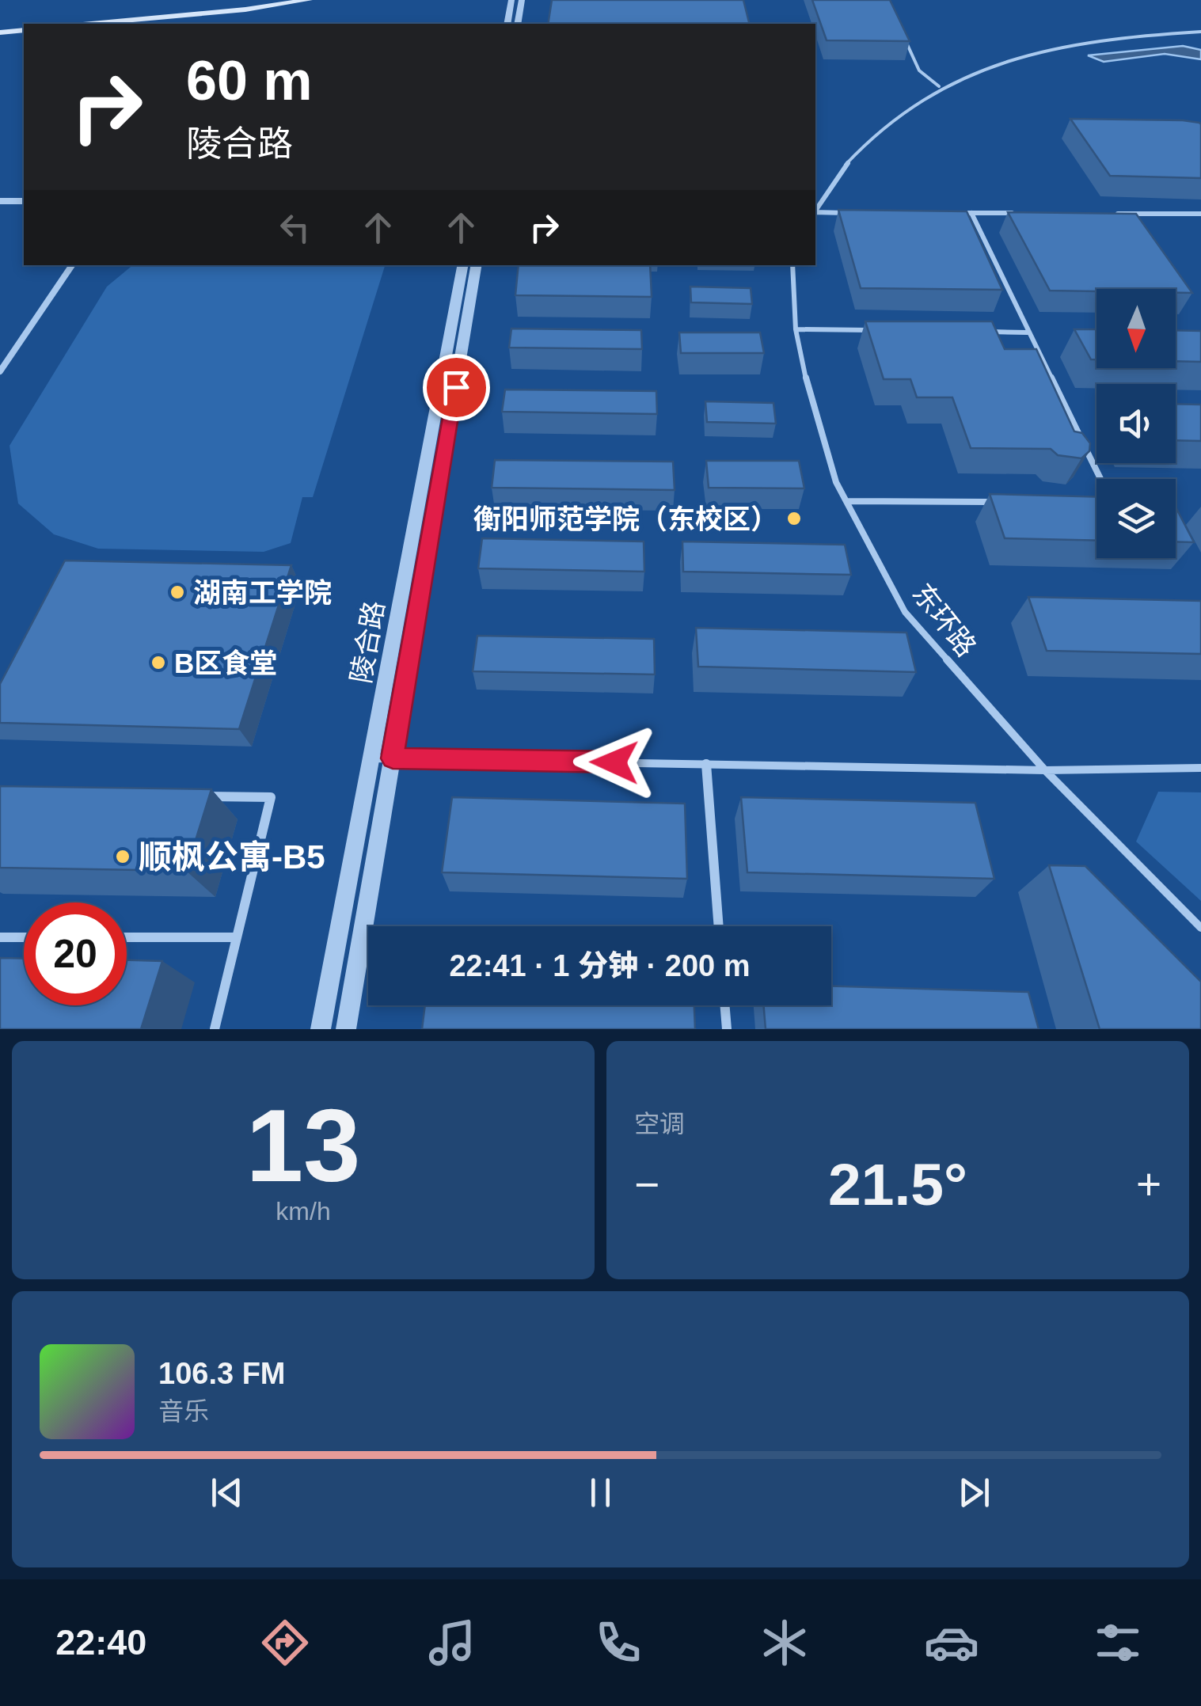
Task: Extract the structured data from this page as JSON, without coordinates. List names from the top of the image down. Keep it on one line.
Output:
{"streets":{"street":["陵合路"],"lane":["东环路"]},"places":["衡阳师范学院（东校区）","湖南工学院","B区食堂","顺枫公寓-B5"],"north":"bottom","page":{"turn":["60 m","陵合路"],"limit":"20","trip":"22:41 · 1 分钟 · 200 m","tile":[["13","km/h"],"空调"],"heat":["−","21.5°","+"],"song":["106.3 FM","音乐"],"tabs":"22:40"}}
